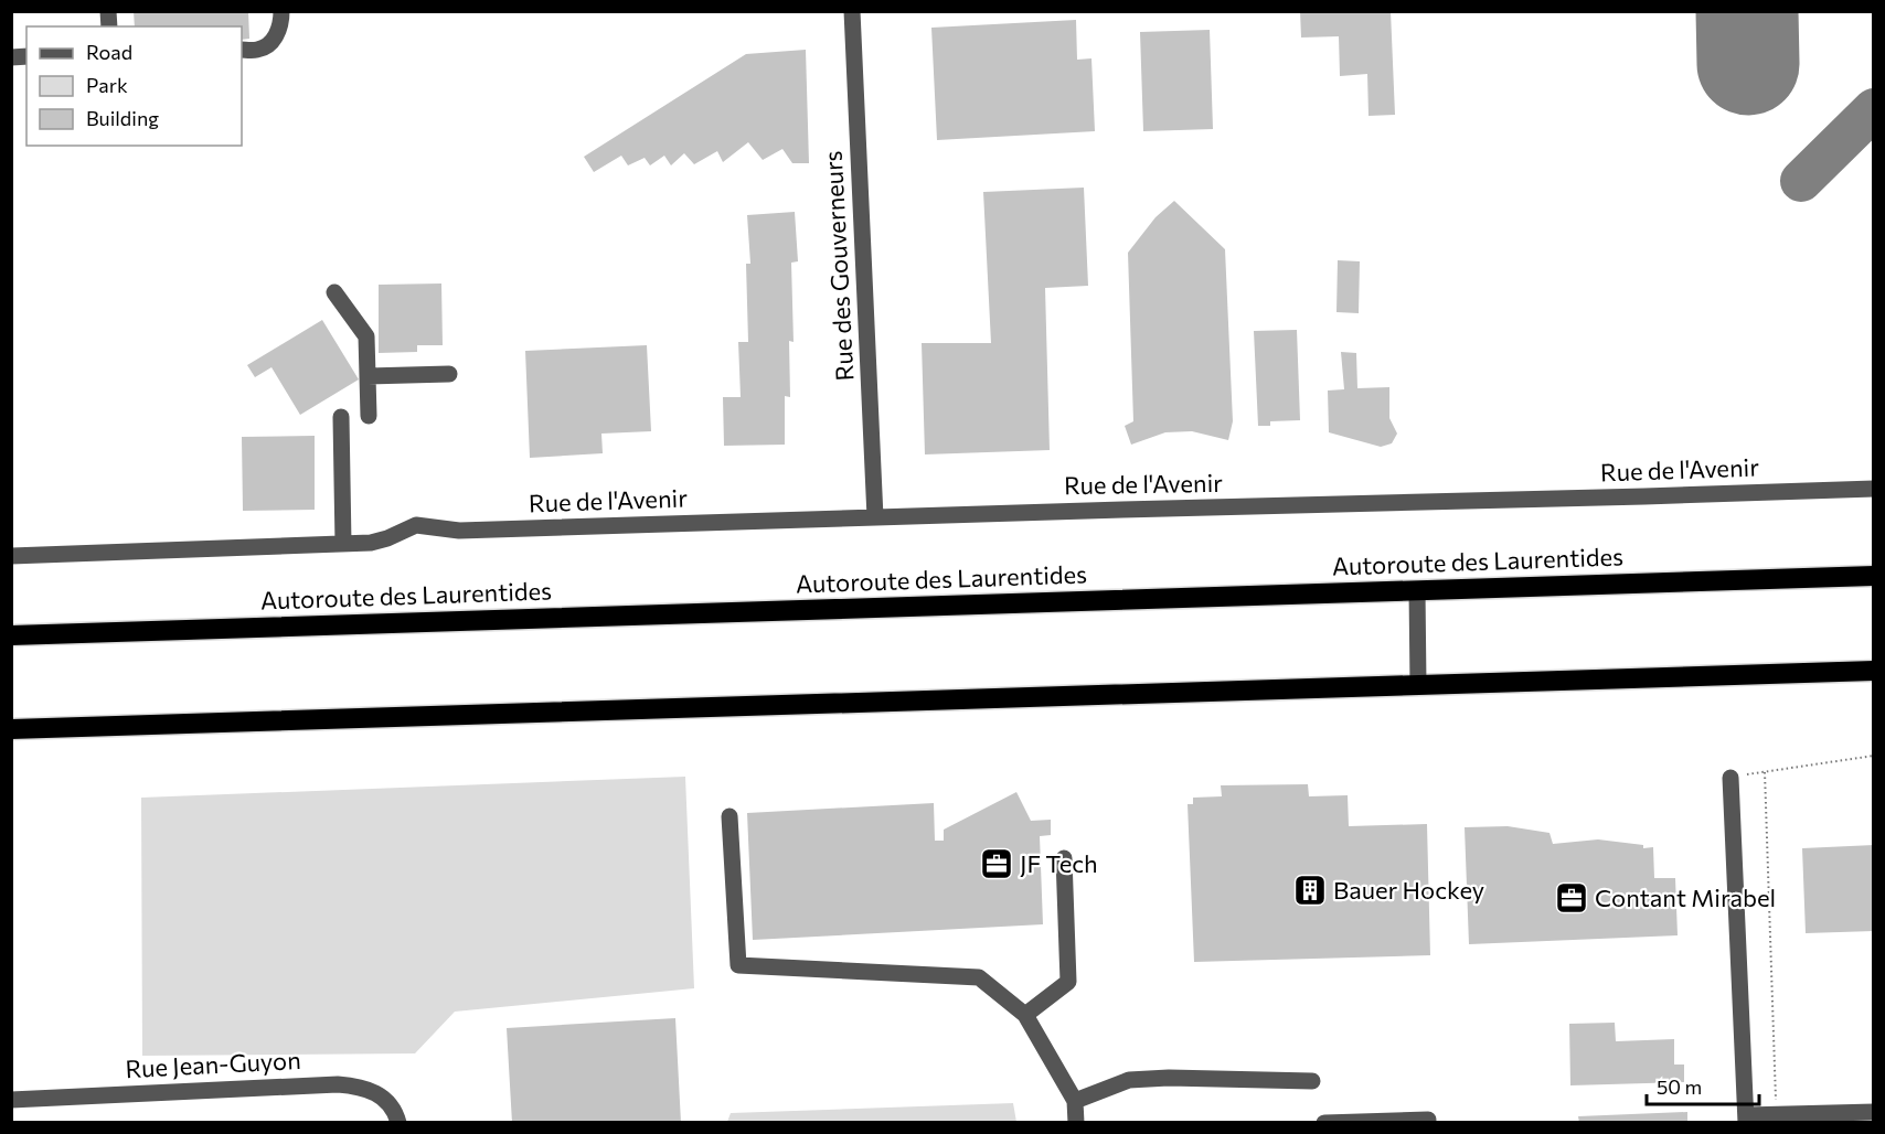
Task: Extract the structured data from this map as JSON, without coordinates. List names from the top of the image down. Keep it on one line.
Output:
{"streets":{"highway":["Autoroute des Laurentides"],"street":["Rue des Gouverneurs","Rue de l'Avenir","Rue Jean-Guyon"]},"crossings":[["Rue des Gouverneurs","Rue de l'Avenir"]],"places":{"office":["JF Tech","Contant Mirabel"],"building":["Bauer Hockey"]},"legend":["Road","Park","Building"],"scale_bar":"50 m"}
